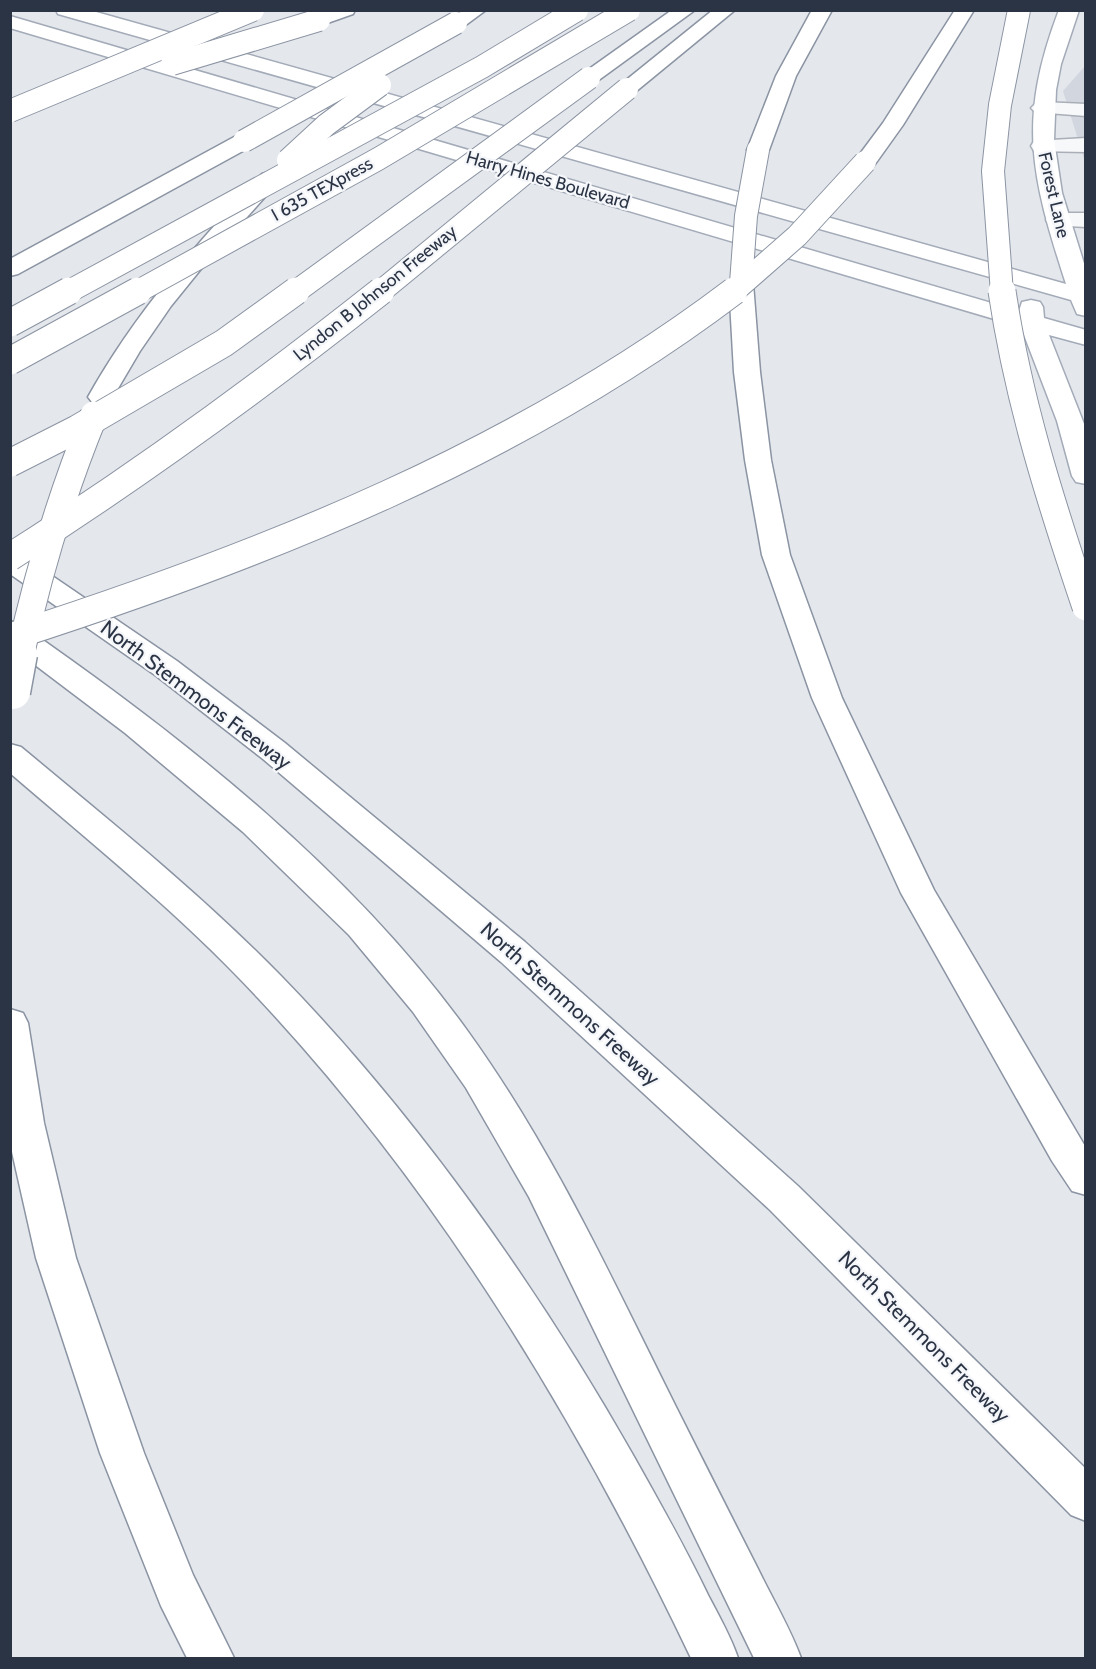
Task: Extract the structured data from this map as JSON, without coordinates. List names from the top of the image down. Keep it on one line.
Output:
{"streets":{"main road":["Harry Hines Boulevard","I 635 TEXpress","Forest Lane","Lyndon B Johnson Freeway","North Stemmons Freeway"]},"crossings":[["Harry Hines Boulevard","Forest Lane"],["Lyndon B Johnson Freeway","North Stemmons Freeway"]]}
